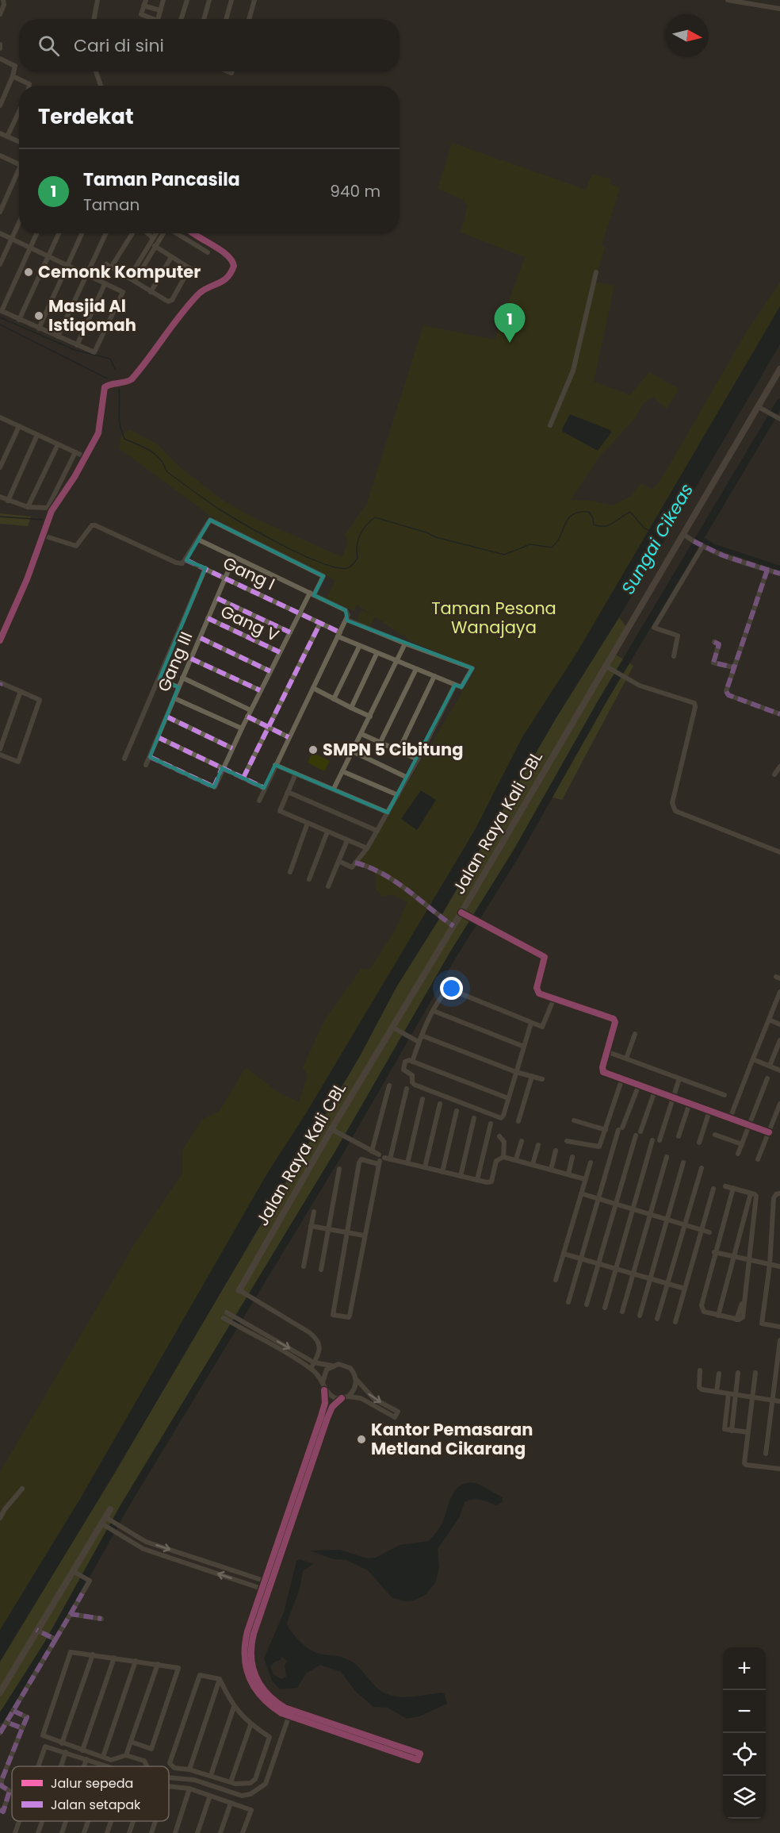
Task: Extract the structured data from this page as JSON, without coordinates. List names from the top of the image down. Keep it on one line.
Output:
{"streets":{"main road":["Jalan Raya Kali CBL"],"street":["Gang I","Gang V","Gang III"]},"crossings":[["Gang I","Gang III"],["Gang V","Gang III"]],"water":["Sungai Cikeas"],"parks":["Taman Pesona Wanajaya"],"places":["Cemonk Komputer","Masjid Al Istiqomah","SMPN 5 Cibitung","Kantor Pemasaran Metland Cikarang"],"legend":["Jalur sepeda","Jalan setapak"],"north":"right","page":{"search":"Cari di sini","heading":"Terdekat","list":[{"mark":"1","name":"Taman Pancasila","note":"Taman","value":"940 m"}],"pins":"1","map_buttons":["+","−"]}}
